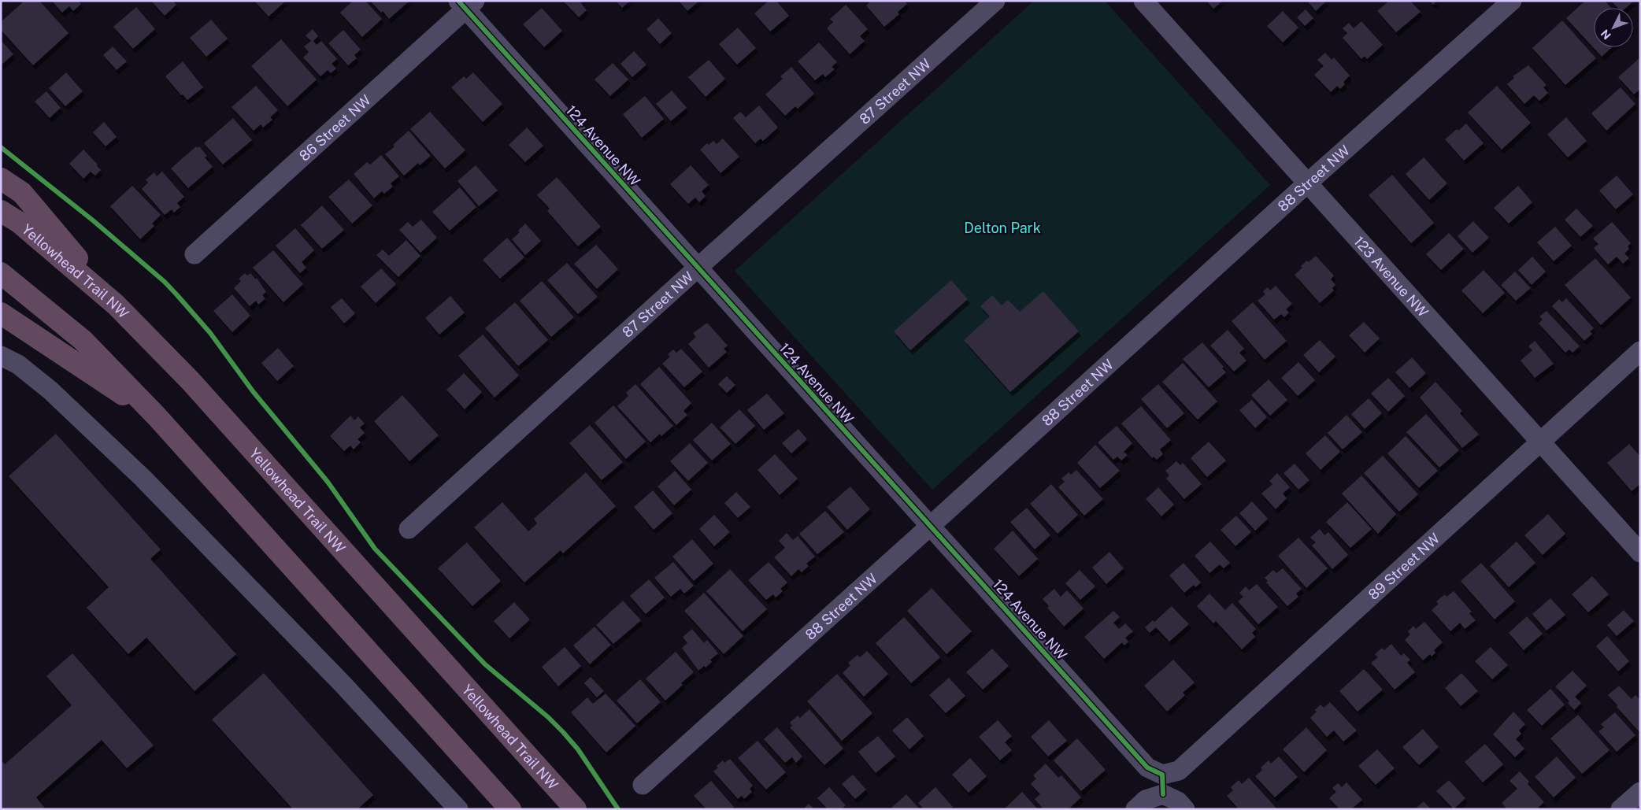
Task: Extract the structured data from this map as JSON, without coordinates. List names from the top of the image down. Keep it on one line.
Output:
{"streets":{"highway":["Yellowhead Trail NW"],"street":["87 Street NW","86 Street NW","124 Avenue NW","88 Street NW","123 Avenue NW","89 Street NW"]},"crossings":[["87 Street NW","124 Avenue NW"],["86 Street NW","124 Avenue NW"],["124 Avenue NW","88 Street NW"],["124 Avenue NW","89 Street NW"],["88 Street NW","123 Avenue NW"],["123 Avenue NW","89 Street NW"]],"parks":["Delton Park"],"north":"bottom left"}
